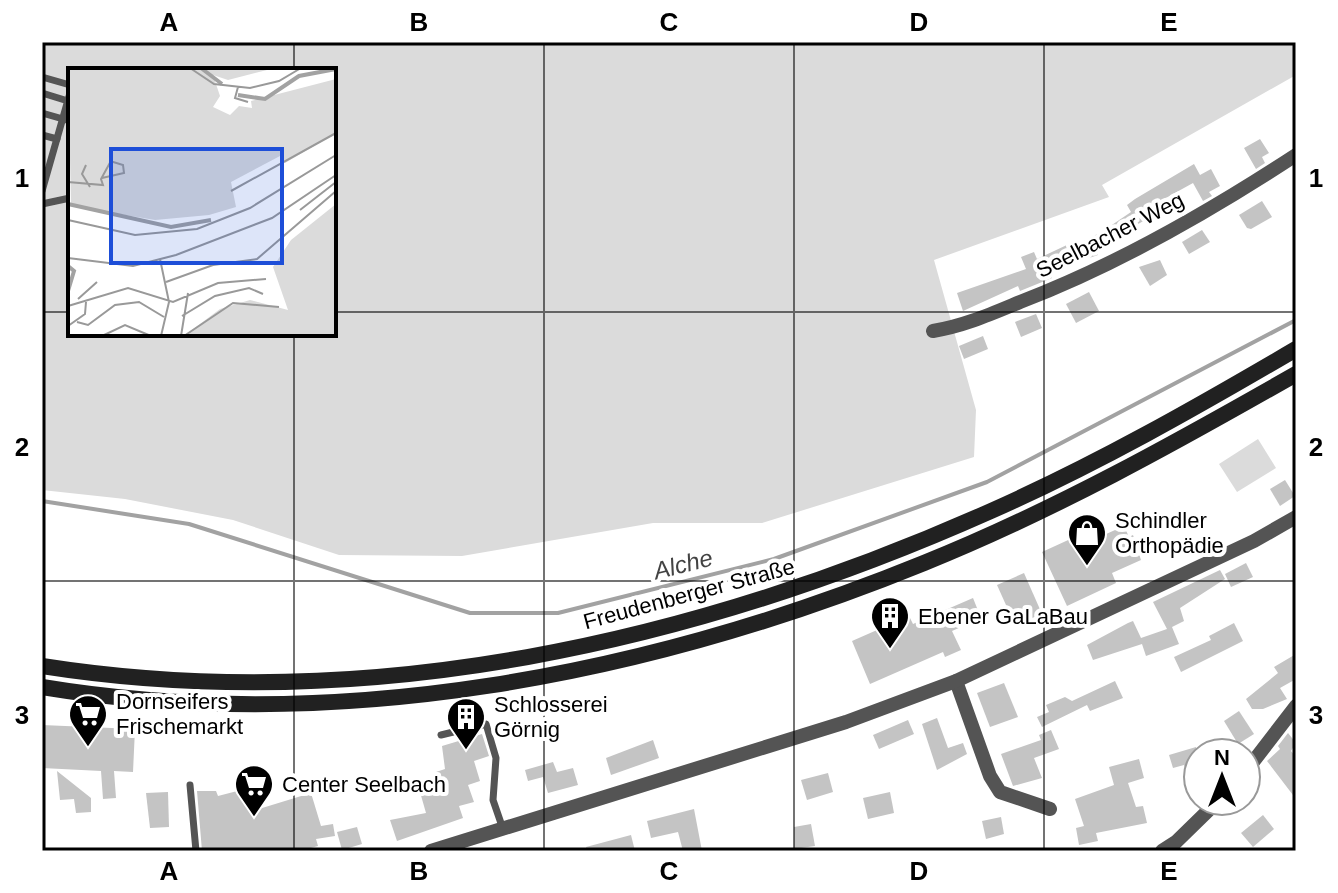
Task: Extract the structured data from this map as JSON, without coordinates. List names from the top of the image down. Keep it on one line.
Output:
{"streets":{"main road":["Freudenberger Straße"],"street":["Seelbacher Weg"]},"water":["Alche"],"places":{"shop":["Schindler Orthopädie"],"building":["Ebener GaLaBau","Schlosserei Görnig"],"supermarket":["Dornseifers Frischemarkt","Center Seelbach"]},"north":"top","grid":{"columns":["A","B","C","D","E"],"rows":["1","2","3"]}}
